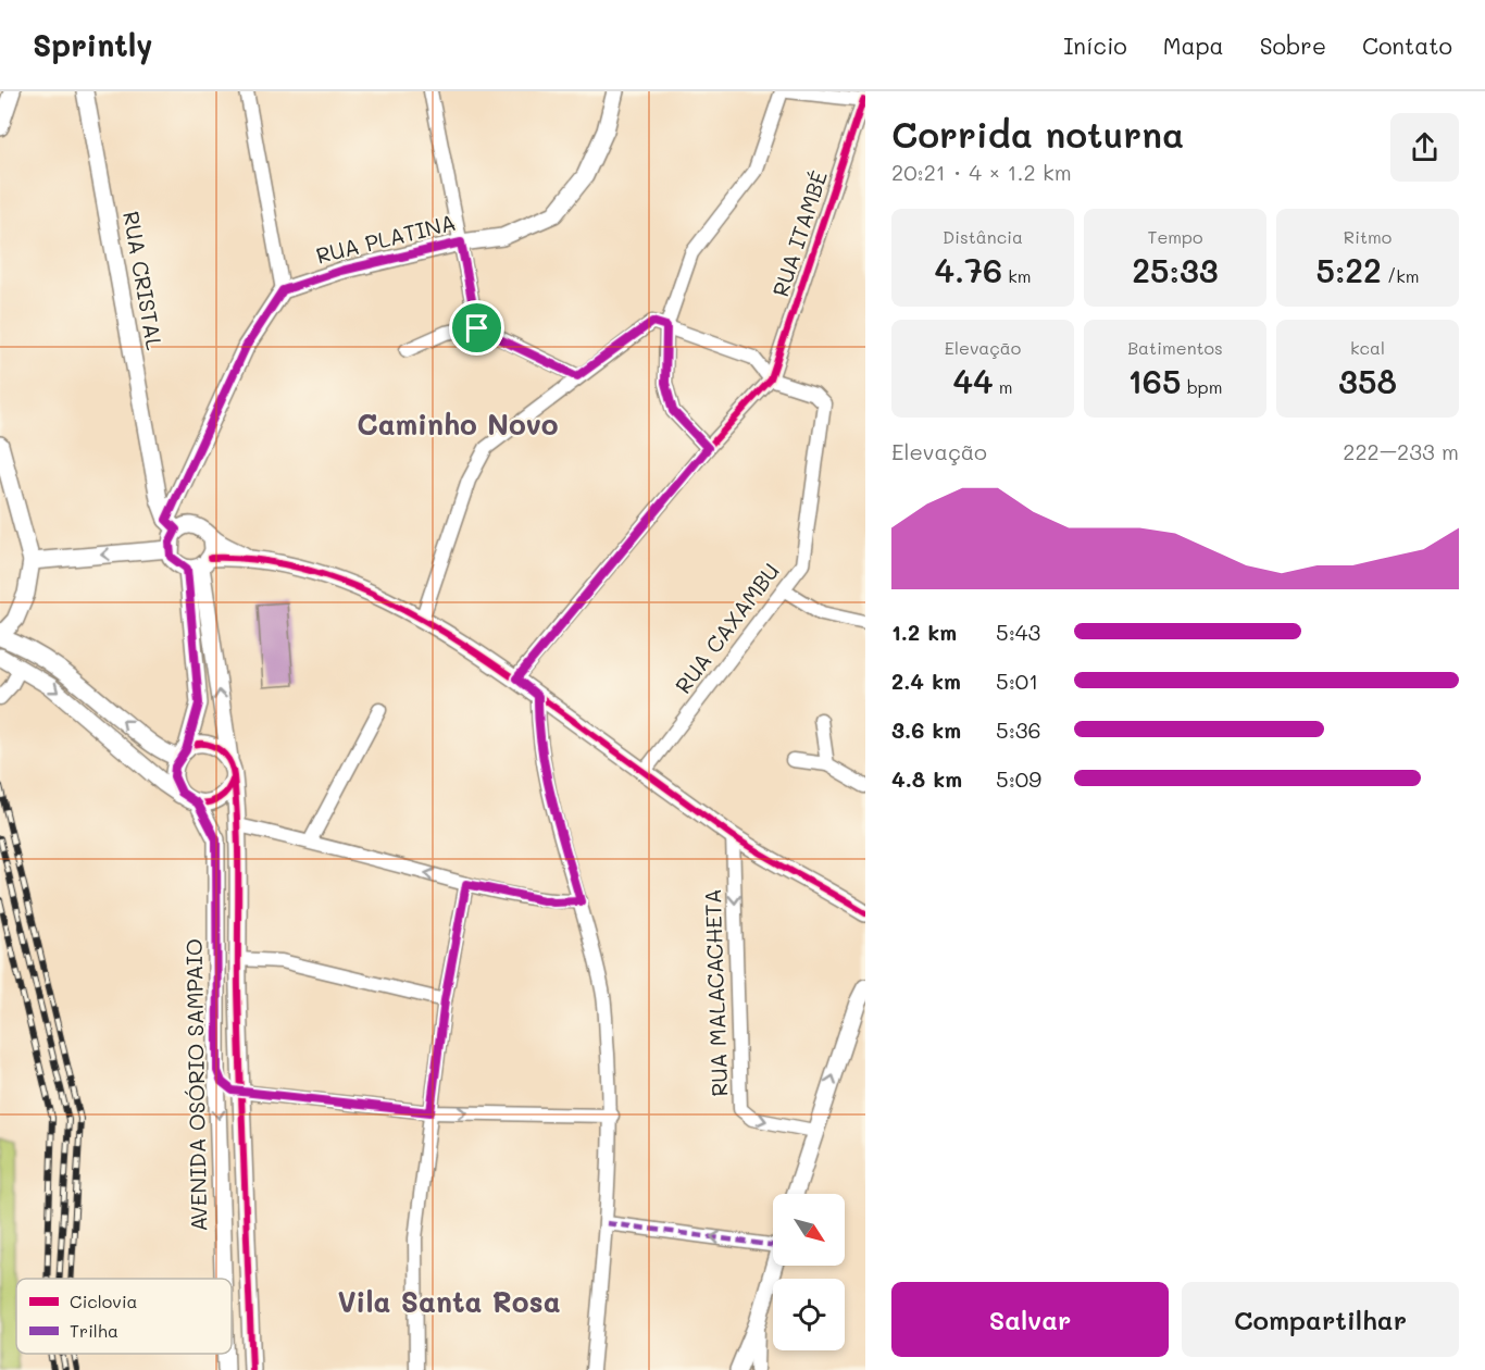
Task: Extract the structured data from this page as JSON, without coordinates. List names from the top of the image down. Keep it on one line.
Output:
{"streets":{"street":["RUA ITAMBÉ","RUA PLATINA","RUA CRISTAL","RUA CAXAMBU","RUA MALACACHETA","AVENIDA OSÓRIO SAMPAIO"]},"crossings":[["RUA ITAMBÉ","RUA CAXAMBU"]],"one_way":["RUA MALACACHETA"],"districts":["Caminho Novo","Vila Santa Rosa"],"legend":["Ciclovia","Trilha"],"north":"bottom right","page":{"header":"Sprintly","nav":["Início","Mapa","Sobre","Contato"],"heading":["Corrida noturna","20:21 · 4 × 1.2 km"],"stats":[["Distância","4.76 km"],["Tempo","25:33"],["Ritmo","5:22 /km"],["Elevação","44 m"],["Batimentos","165 bpm"],["kcal","358"]],"chart":["Elevação","222–233 m"],"list":[{"name":"1.2 km","note":"5:43"},{"name":"2.4 km","note":"5:01"},{"name":"3.6 km","note":"5:36"},{"name":"4.8 km","note":"5:09"}],"buttons":["Salvar","Compartilhar"]}}
